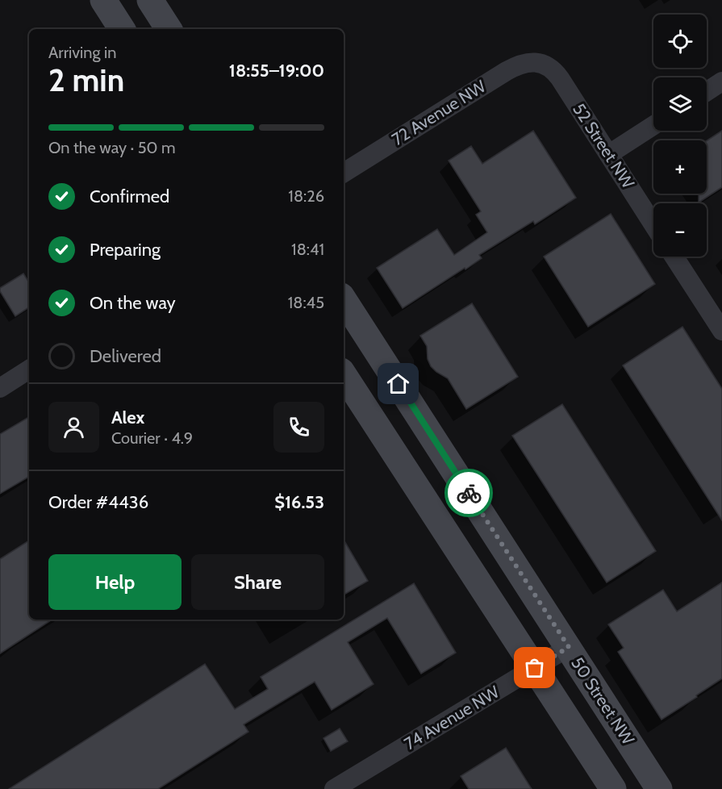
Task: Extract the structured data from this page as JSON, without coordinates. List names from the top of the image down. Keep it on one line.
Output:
{"streets":{"main road":["50 Street NW"],"street":["72 Avenue NW","52 Street NW","74 Avenue NW"]},"crossings":[["72 Avenue NW","52 Street NW"],["50 Street NW","74 Avenue NW"]],"page":{"map_buttons":["+","−"],"heading":["2 min","Arriving in","18:55–19:00"],"panel":["Alex","Courier · 4.9","Order #4436","$16.53"],"bar":"On the way · 50 m","list":[["Confirmed","18:26"],["Preparing","18:41"],["On the way","18:45"],"Delivered"],"buttons":["Help","Share"]}}
